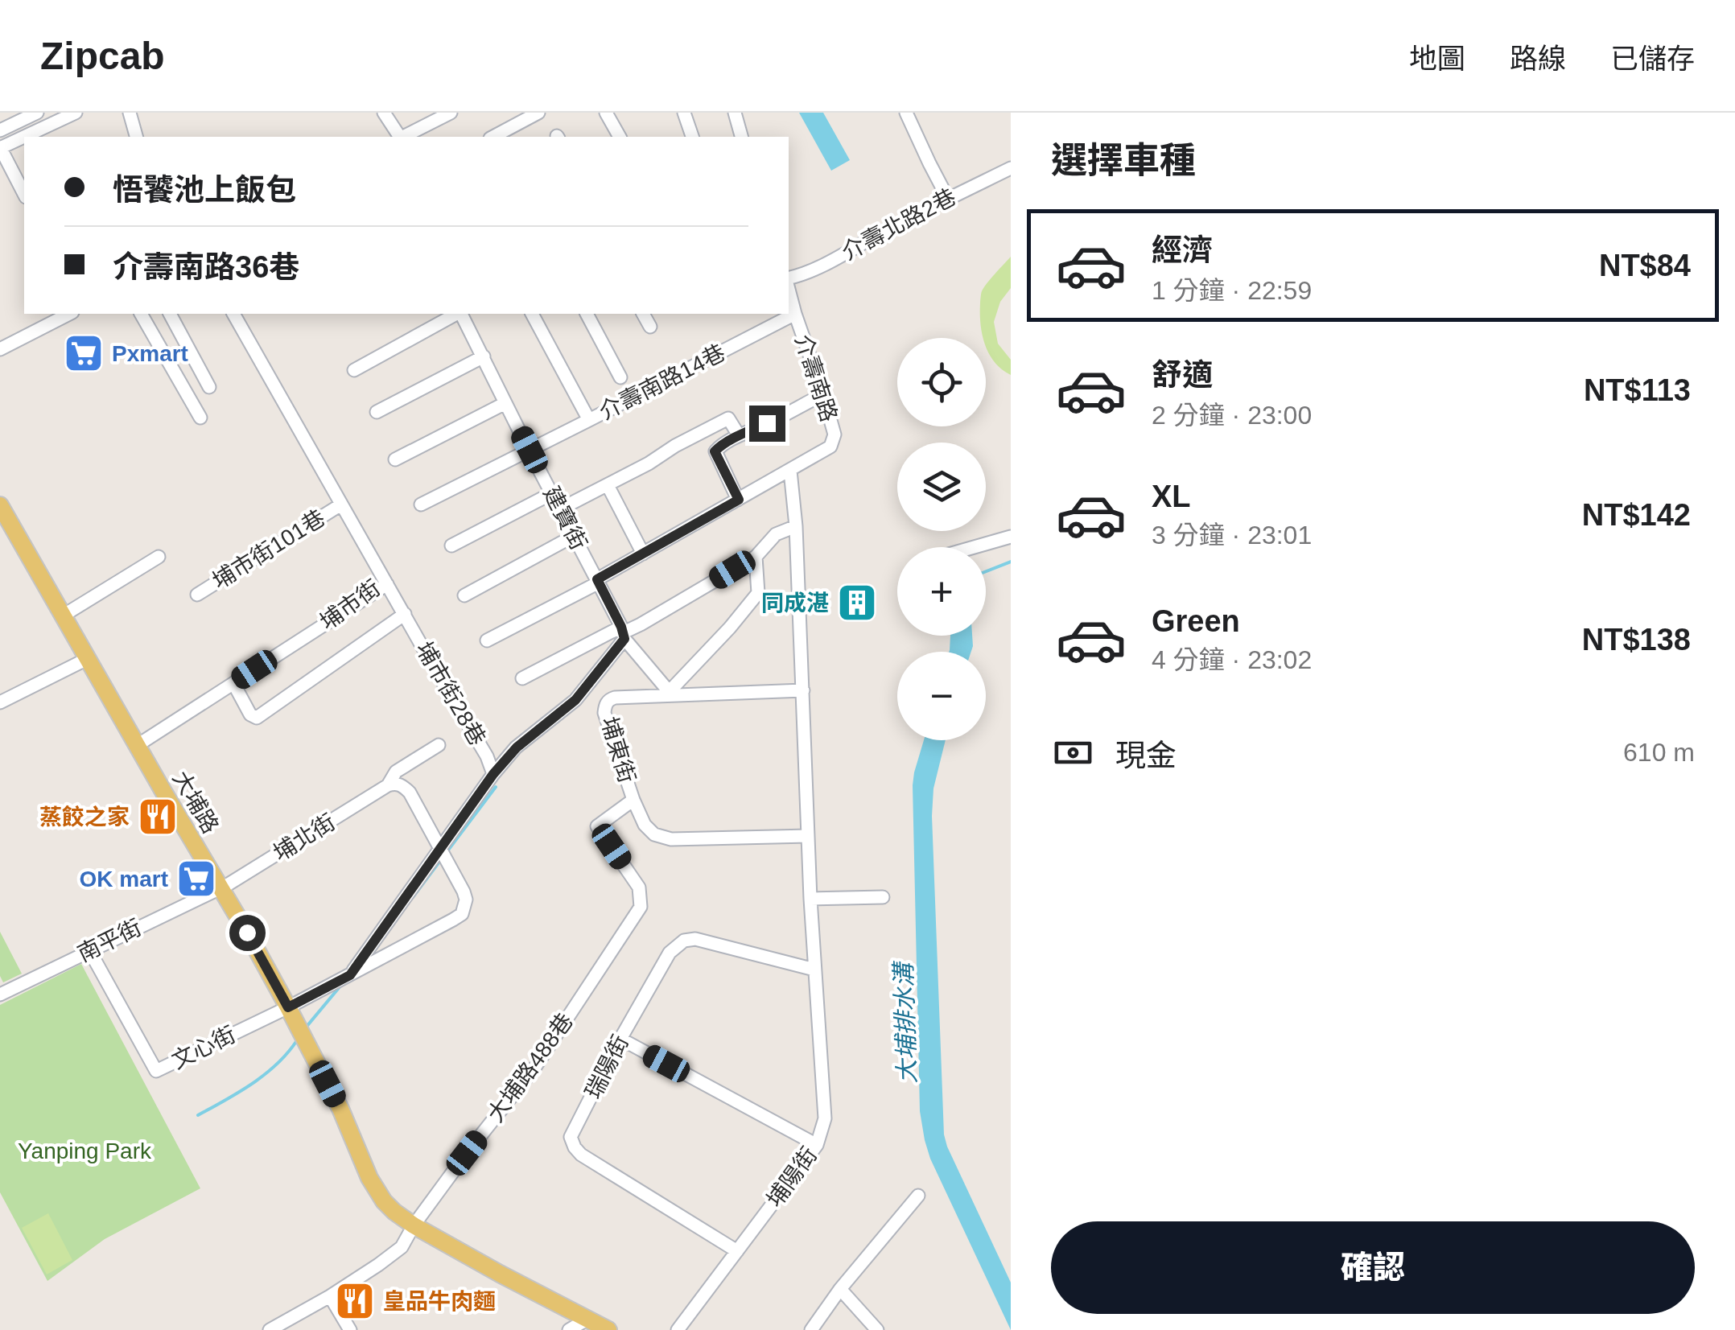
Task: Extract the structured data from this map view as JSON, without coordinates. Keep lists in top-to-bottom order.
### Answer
{
  "streets": {
    "main road": ["大埔路"],
    "street": [
      "介壽北路2巷",
      "介壽南路",
      "介壽南路14巷",
      "建寶街",
      "埔市街101巷",
      "埔市街",
      "埔市街28巷",
      "埔東街",
      "埔北街",
      "南平街",
      "文心街",
      "瑞陽街",
      "大埔路488巷",
      "埔陽街"
    ]
  },
  "crossings": [
    ["介壽南路", "介壽南路14巷"],
    ["介壽南路", "建寶街"],
    ["介壽南路", "埔陽街"],
    ["介壽南路14巷", "建寶街"],
    ["埔市街101巷", "埔市街"],
    ["埔市街", "埔市街28巷"],
    ["埔市街", "大埔路"],
    ["埔東街", "大埔路488巷"],
    ["埔東街", "埔陽街"],
    ["大埔路", "埔北街"],
    ["大埔路", "南平街"],
    ["大埔路", "文心街"],
    ["大埔路", "大埔路488巷"],
    ["埔北街", "南平街"],
    ["南平街", "文心街"],
    ["瑞陽街", "埔陽街"]
  ],
  "water": ["大埔排水溝"],
  "parks": ["Yanping Park"],
  "places": {
    "supermarket": ["Pxmart", "OK mart"],
    "building": ["同成湛"],
    "restaurant": ["蒸餃之家", "皇品牛肉麵"]
  },
  "page": {
    "header": "Zipcab",
    "nav": ["地圖", "路線", "已儲存"],
    "heading": "選擇車種",
    "banner": ["悟饕池上飯包", "介壽南路36巷"],
    "list": [
      {
        "name": "經濟",
        "note": "1 分鐘 · 22:59",
        "value": "NT$84"
      },
      {
        "name": "舒適",
        "note": "2 分鐘 · 23:00",
        "value": "NT$113"
      },
      {
        "name": "XL",
        "note": "3 分鐘 · 23:01",
        "value": "NT$142"
      },
      {
        "name": "Green",
        "note": "4 分鐘 · 23:02",
        "value": "NT$138"
      }
    ],
    "map_buttons": ["+", "−"],
    "pay": ["現金", "610 m"],
    "buttons": "確認"
  }
}
